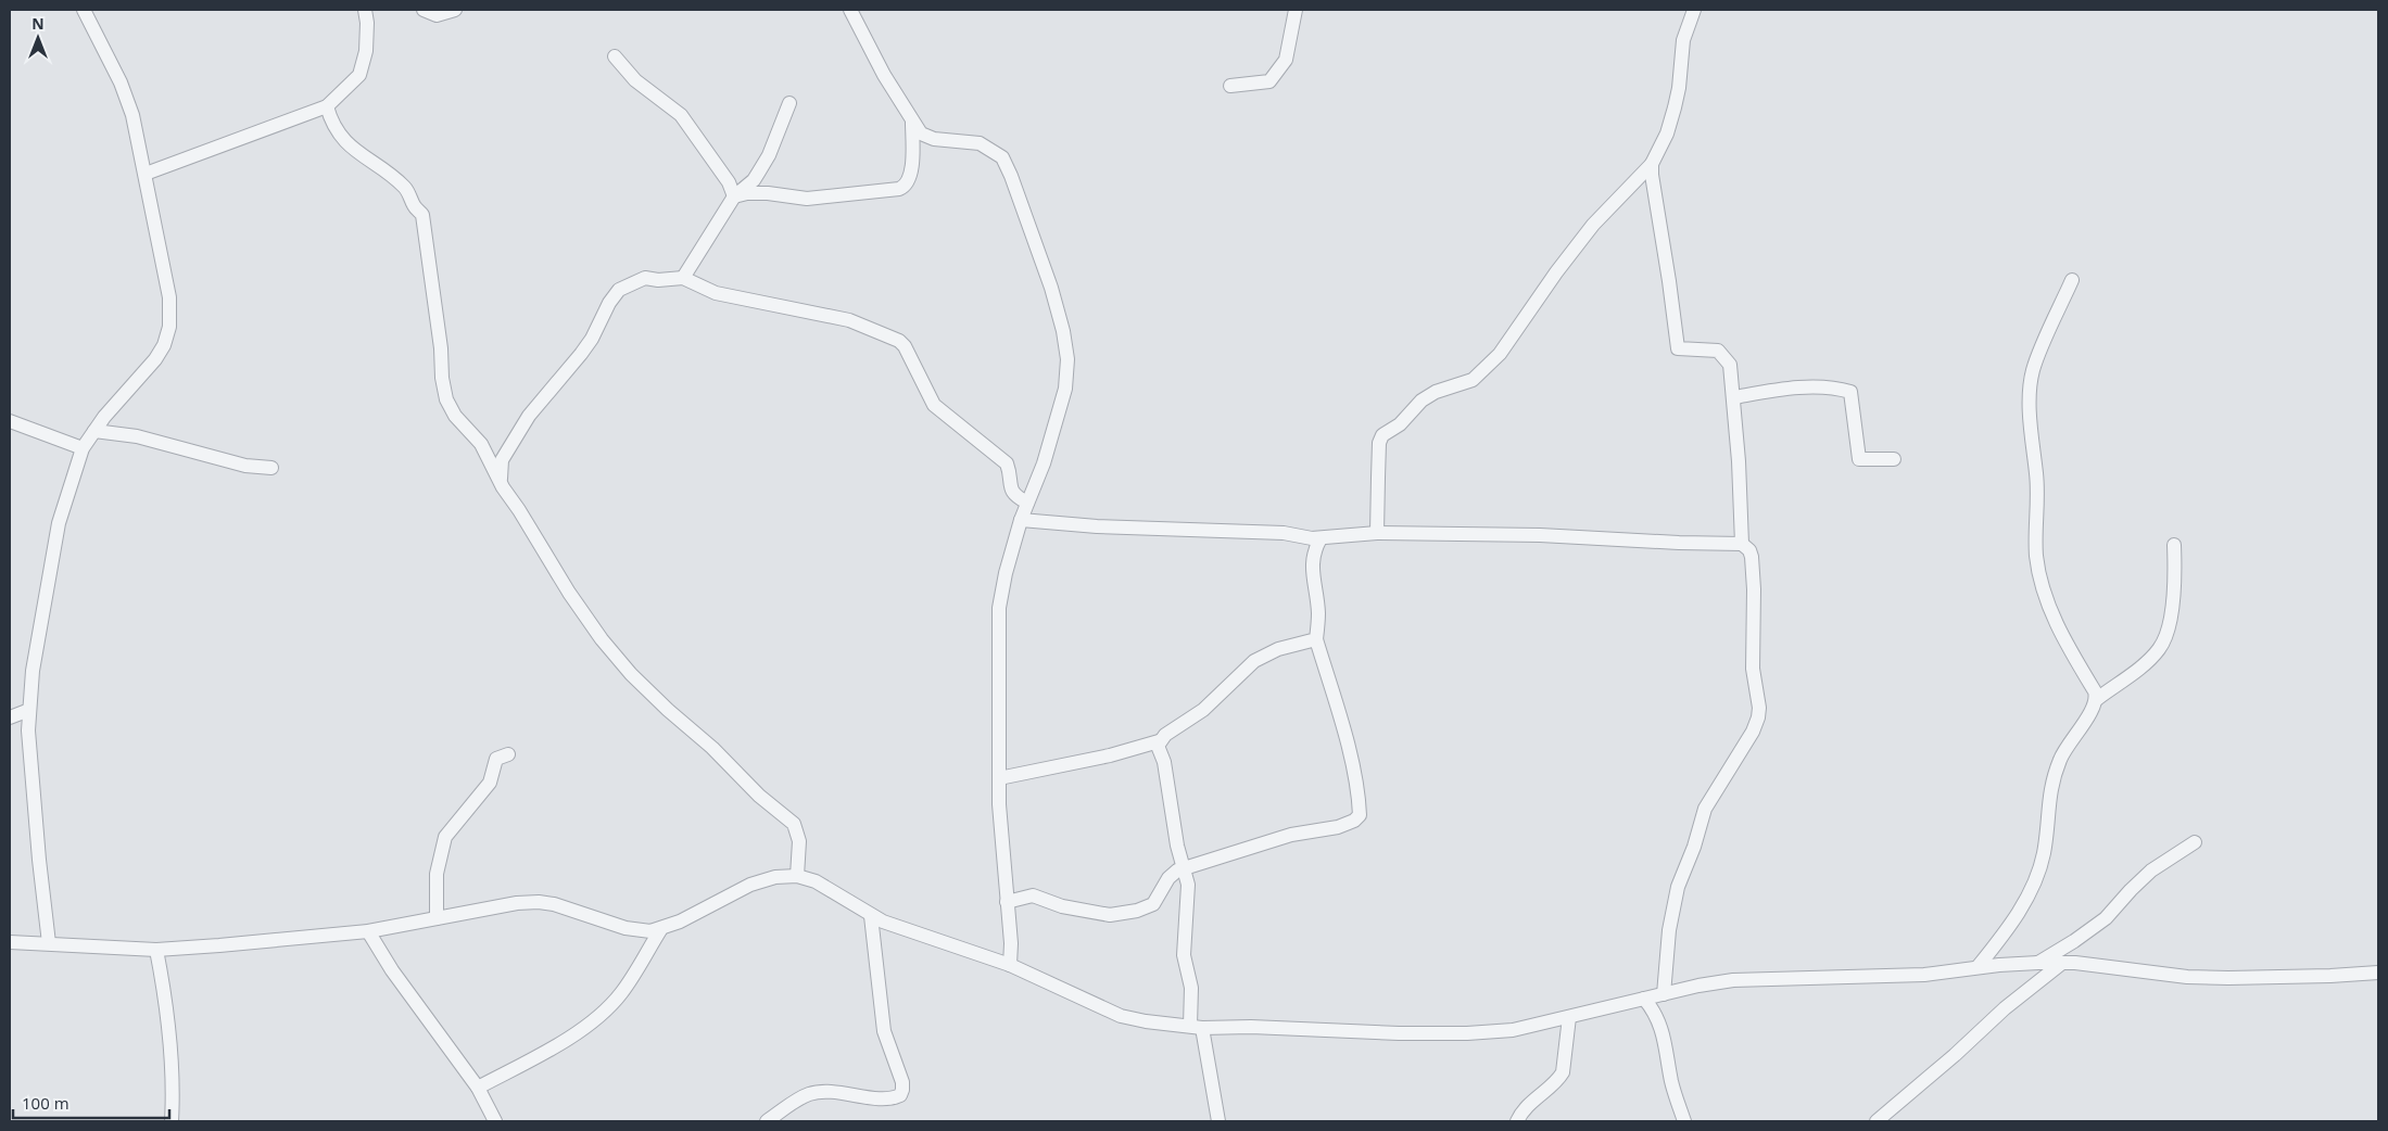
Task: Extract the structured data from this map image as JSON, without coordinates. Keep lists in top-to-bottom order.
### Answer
{
  "scale_bar": "100 m",
  "north": "top"
}
